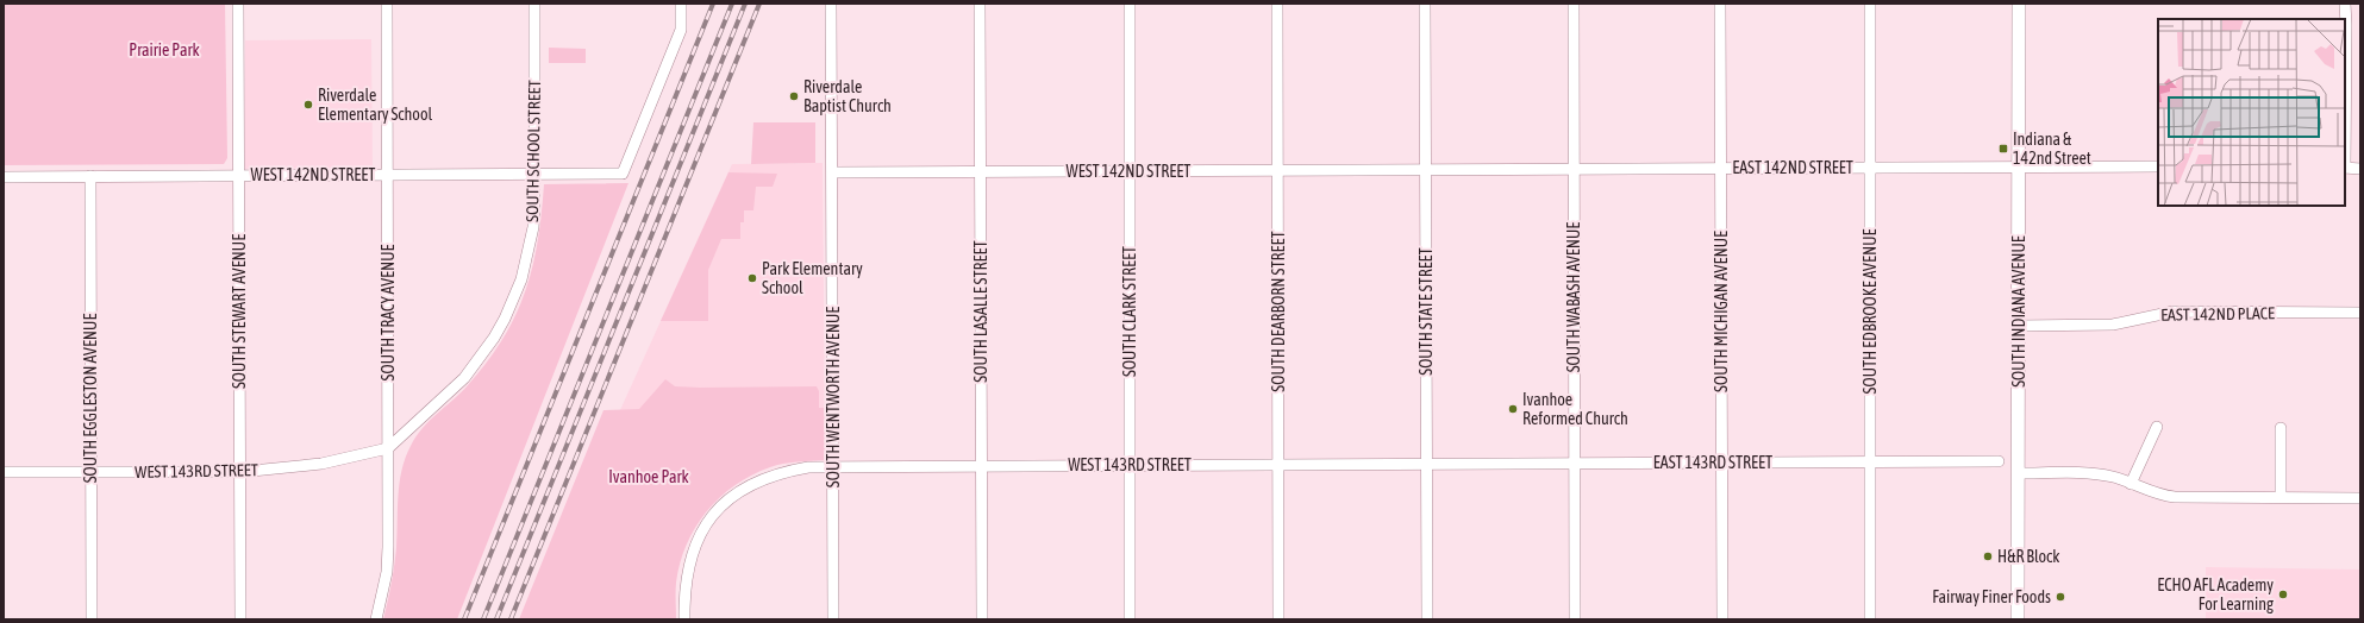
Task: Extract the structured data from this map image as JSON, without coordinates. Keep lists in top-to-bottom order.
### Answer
{
  "streets": {
    "main road": ["SOUTH INDIANA AVENUE"],
    "street": [
      "SOUTH SCHOOL STREET",
      "EAST 142ND STREET",
      "WEST 142ND STREET",
      "SOUTH WABASH AVENUE",
      "SOUTH STEWART AVENUE",
      "SOUTH LASALLE STREET",
      "SOUTH CLARK STREET",
      "SOUTH DEARBORN STREET",
      "SOUTH STATE STREET",
      "SOUTH MICHIGAN AVENUE",
      "SOUTH EDBROOKE AVENUE",
      "SOUTH TRACY AVENUE",
      "EAST 142ND PLACE",
      "SOUTH WENTWORTH AVENUE",
      "SOUTH EGGLESTON AVENUE",
      "EAST 143RD STREET",
      "WEST 143RD STREET"
    ]
  },
  "crossings": [
    ["SOUTH SCHOOL STREET", "WEST 142ND STREET"],
    ["SOUTH SCHOOL STREET", "SOUTH TRACY AVENUE"],
    ["SOUTH SCHOOL STREET", "WEST 143RD STREET"],
    ["EAST 142ND STREET", "WEST 142ND STREET"],
    ["EAST 142ND STREET", "SOUTH WABASH AVENUE"],
    ["EAST 142ND STREET", "SOUTH STATE STREET"],
    ["EAST 142ND STREET", "SOUTH MICHIGAN AVENUE"],
    ["EAST 142ND STREET", "SOUTH EDBROOKE AVENUE"],
    ["EAST 142ND STREET", "SOUTH INDIANA AVENUE"],
    ["WEST 142ND STREET", "SOUTH STEWART AVENUE"],
    ["WEST 142ND STREET", "SOUTH LASALLE STREET"],
    ["WEST 142ND STREET", "SOUTH CLARK STREET"],
    ["WEST 142ND STREET", "SOUTH DEARBORN STREET"],
    ["WEST 142ND STREET", "SOUTH STATE STREET"],
    ["WEST 142ND STREET", "SOUTH TRACY AVENUE"],
    ["WEST 142ND STREET", "SOUTH WENTWORTH AVENUE"],
    ["WEST 142ND STREET", "SOUTH EGGLESTON AVENUE"],
    ["SOUTH WABASH AVENUE", "EAST 143RD STREET"],
    ["SOUTH STEWART AVENUE", "WEST 143RD STREET"],
    ["SOUTH LASALLE STREET", "WEST 143RD STREET"],
    ["SOUTH CLARK STREET", "WEST 143RD STREET"],
    ["SOUTH DEARBORN STREET", "WEST 143RD STREET"],
    ["SOUTH STATE STREET", "EAST 143RD STREET"],
    ["SOUTH STATE STREET", "WEST 143RD STREET"],
    ["SOUTH MICHIGAN AVENUE", "EAST 143RD STREET"],
    ["SOUTH EDBROOKE AVENUE", "EAST 143RD STREET"],
    ["SOUTH INDIANA AVENUE", "EAST 142ND PLACE"],
    ["SOUTH TRACY AVENUE", "WEST 143RD STREET"],
    ["SOUTH WENTWORTH AVENUE", "WEST 143RD STREET"],
    ["SOUTH EGGLESTON AVENUE", "WEST 143RD STREET"],
    ["EAST 143RD STREET", "WEST 143RD STREET"]
  ],
  "parks": ["Prairie Park", "Ivanhoe Park"],
  "places": {
    "other": [
      "Riverdale Baptist Church",
      "Riverdale Elementary School",
      "Park Elementary School",
      "Ivanhoe Reformed Church",
      "H&R Block",
      "ECHO AFL Academy For Learning",
      "Fairway Finer Foods"
    ],
    "transit": ["Indiana & 142nd Street"]
  }
}
